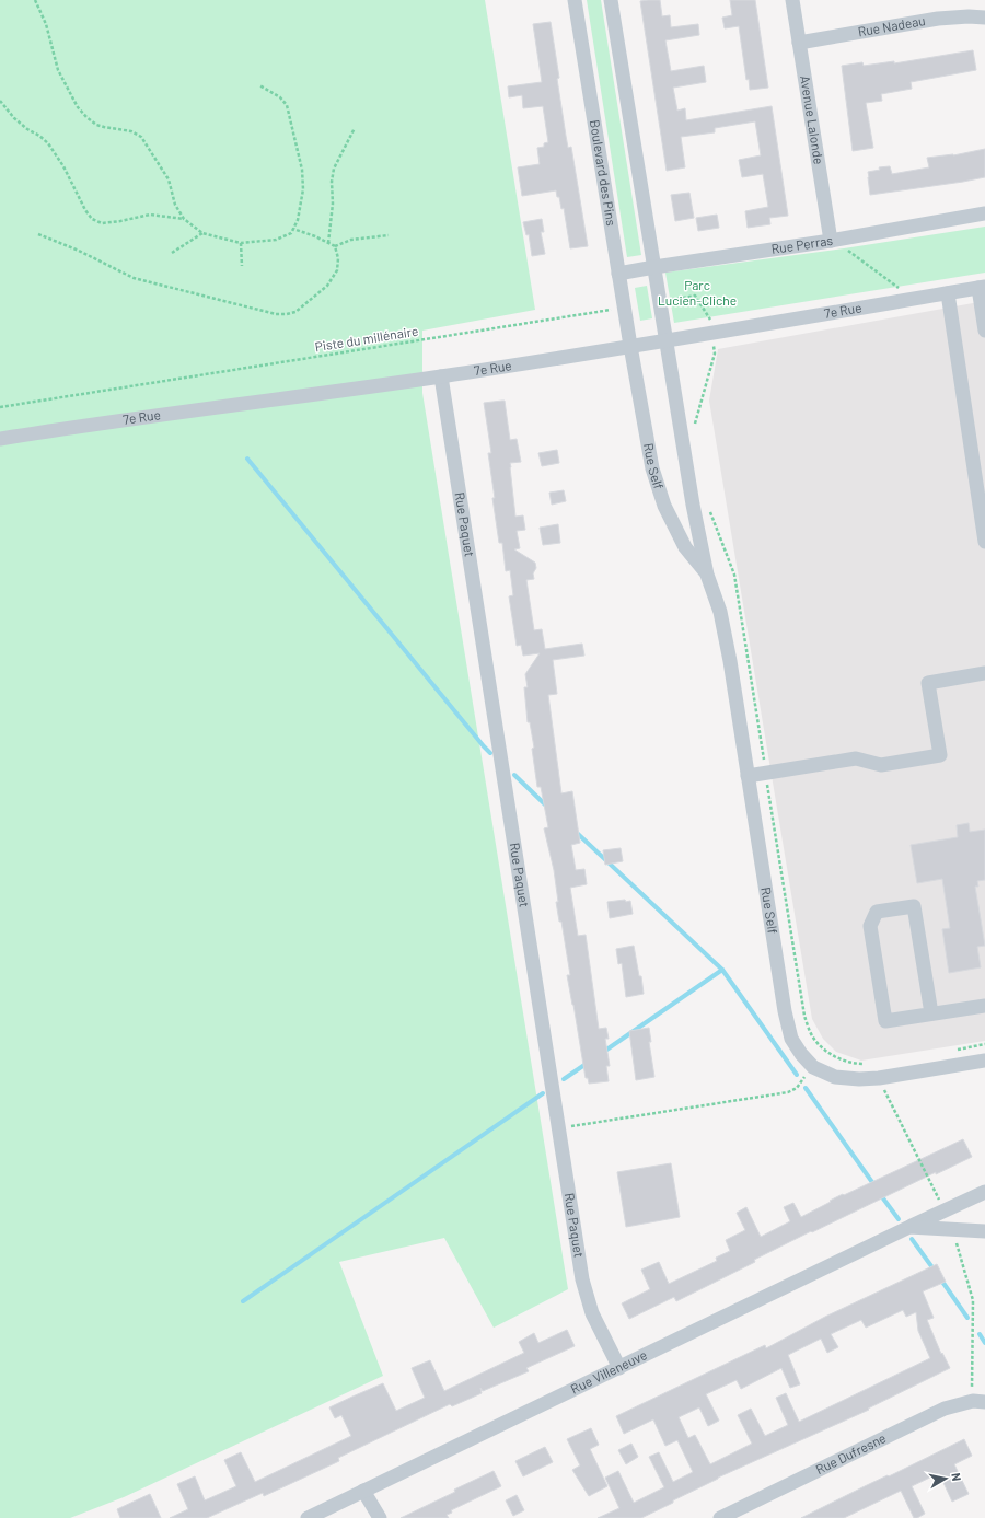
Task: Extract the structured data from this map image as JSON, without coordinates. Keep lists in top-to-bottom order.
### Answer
{
  "streets": {
    "street": [
      "Rue Nadeau",
      "Avenue Lalonde",
      "Boulevard des Pins",
      "Rue Perras",
      "7e Rue",
      "Rue Self",
      "Rue Paquet",
      "Rue Villeneuve",
      "Rue Dufresne"
    ],
    "path": ["Piste du millénaire"]
  },
  "crossings": [
    ["Rue Nadeau", "Avenue Lalonde"],
    ["Avenue Lalonde", "Rue Perras"],
    ["Boulevard des Pins", "Rue Perras"],
    ["Boulevard des Pins", "7e Rue"],
    ["Boulevard des Pins", "Piste du millénaire"],
    ["Boulevard des Pins", "Rue Self"],
    ["7e Rue", "Rue Self"],
    ["7e Rue", "Rue Paquet"],
    ["Rue Paquet", "Rue Villeneuve"]
  ],
  "parks": ["Parc Lucien-Cliche"],
  "north": "right"
}
